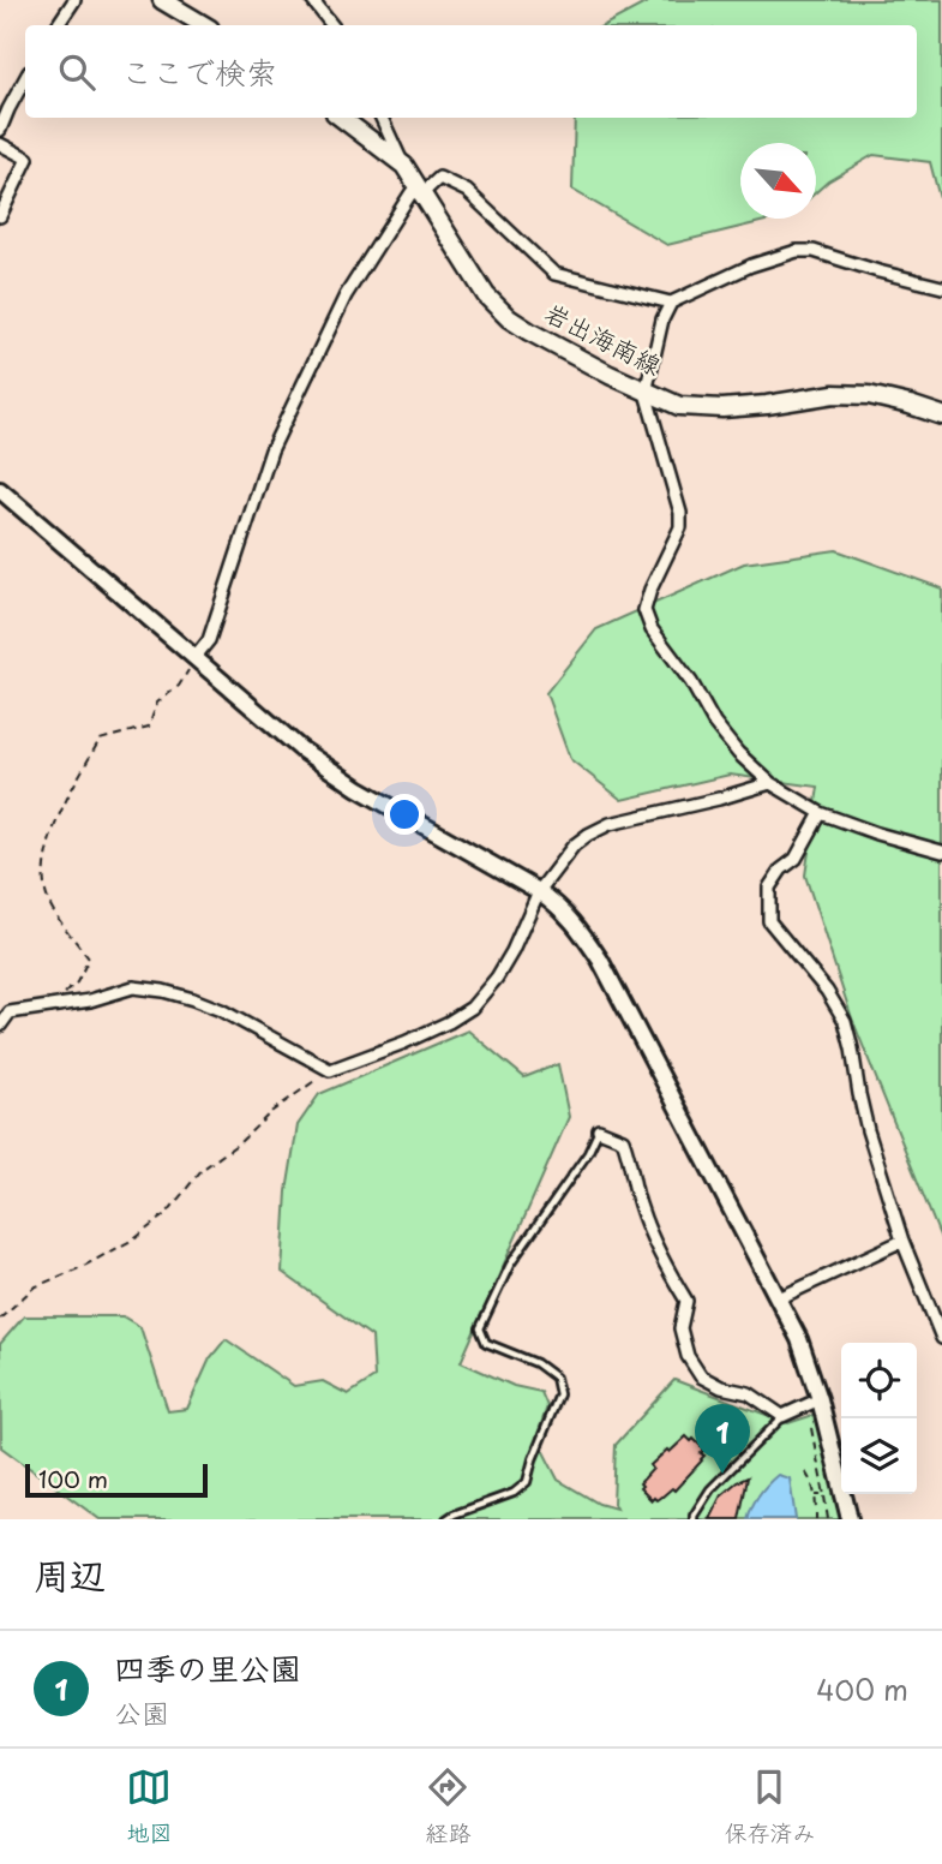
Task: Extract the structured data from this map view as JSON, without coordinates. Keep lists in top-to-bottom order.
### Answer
{
  "streets": {
    "main road": ["岩出海南線"]
  },
  "scale_bar": "100 m",
  "north": "bottom right",
  "page": {
    "search": "ここで検索",
    "pins": "1",
    "scale": "100 m",
    "heading": "周辺",
    "list": [
      {
        "mark": "1",
        "name": "四季の里公園",
        "note": "公園",
        "value": "400 m"
      }
    ],
    "nav": ["地図", "経路", "保存済み"]
  }
}
